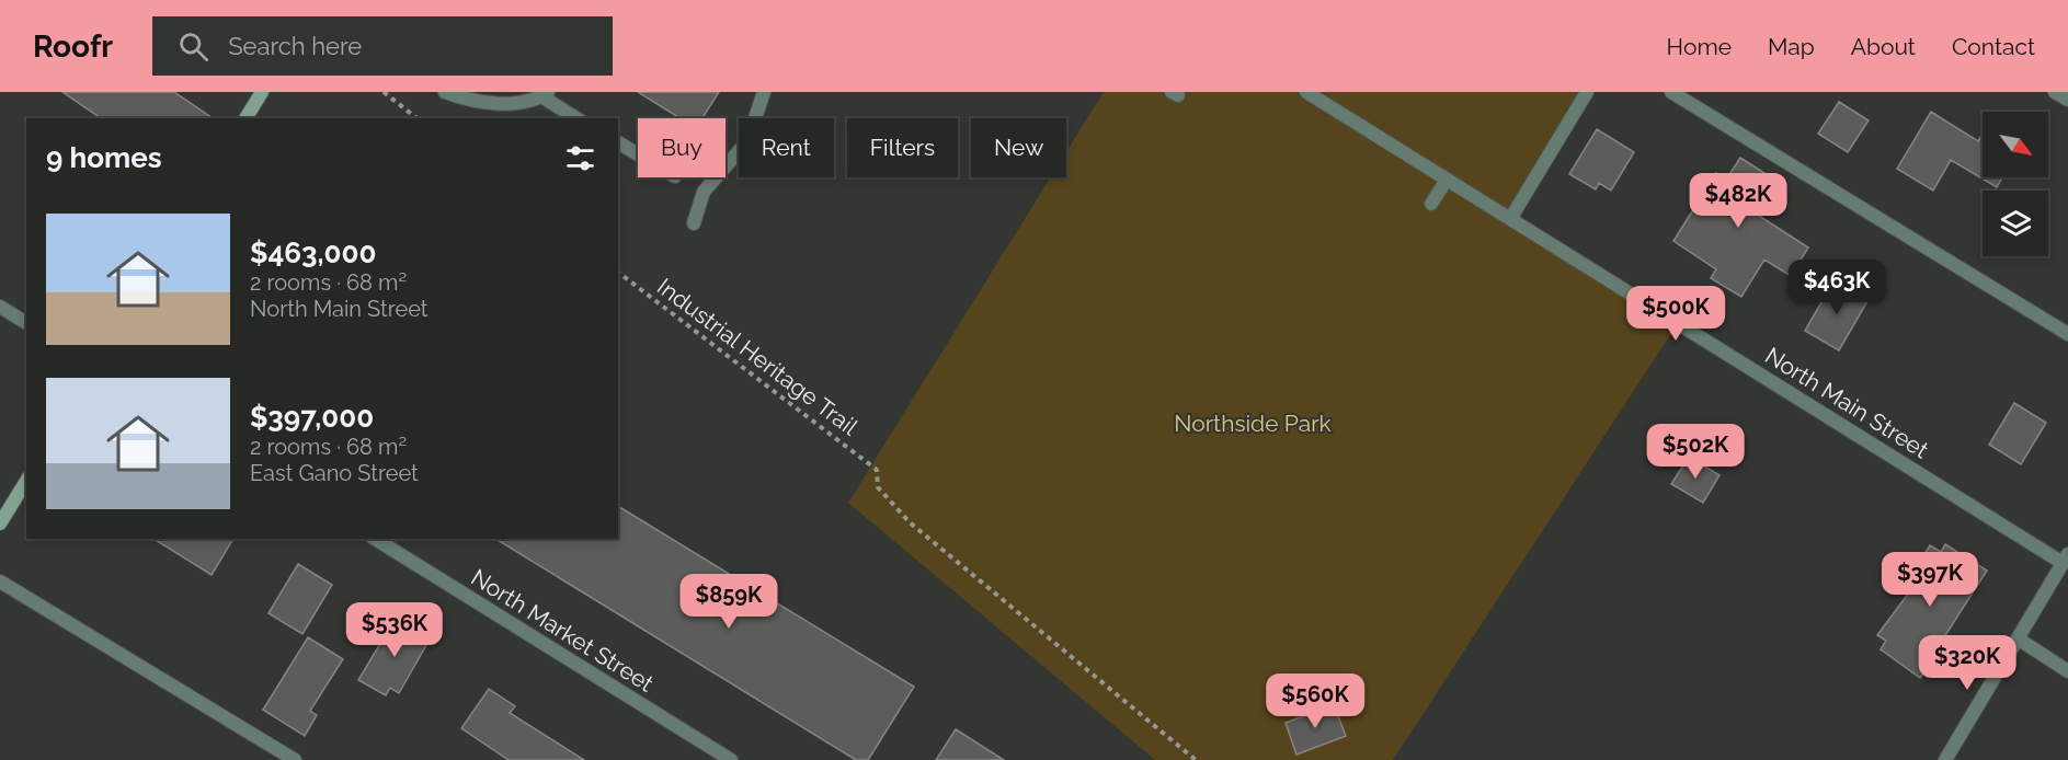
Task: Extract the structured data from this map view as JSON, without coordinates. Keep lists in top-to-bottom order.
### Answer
{
  "streets": {
    "street": ["North Main Street", "North Market Street"],
    "path": ["Industrial Heritage Trail"]
  },
  "parks": ["Northside Park"],
  "north": "bottom right",
  "page": {
    "header": "Roofr",
    "search": "Search here",
    "nav": [
      "Home",
      "Map",
      "About",
      "Contact"
    ],
    "chip": [
      "Buy",
      "Rent",
      "Filters",
      "New"
    ],
    "heading": "9 homes",
    "price": [
      "$482K",
      "$463K",
      "$500K",
      "$502K",
      "$397K",
      "$859K",
      "$536K",
      "$320K",
      "$560K"
    ],
    "list": [
      {
        "name": "$463,000",
        "note": "2 rooms · 68 m² · North Main Street"
      },
      {
        "name": "$397,000",
        "note": "2 rooms · 68 m² · East Gano Street"
      }
    ]
  }
}
